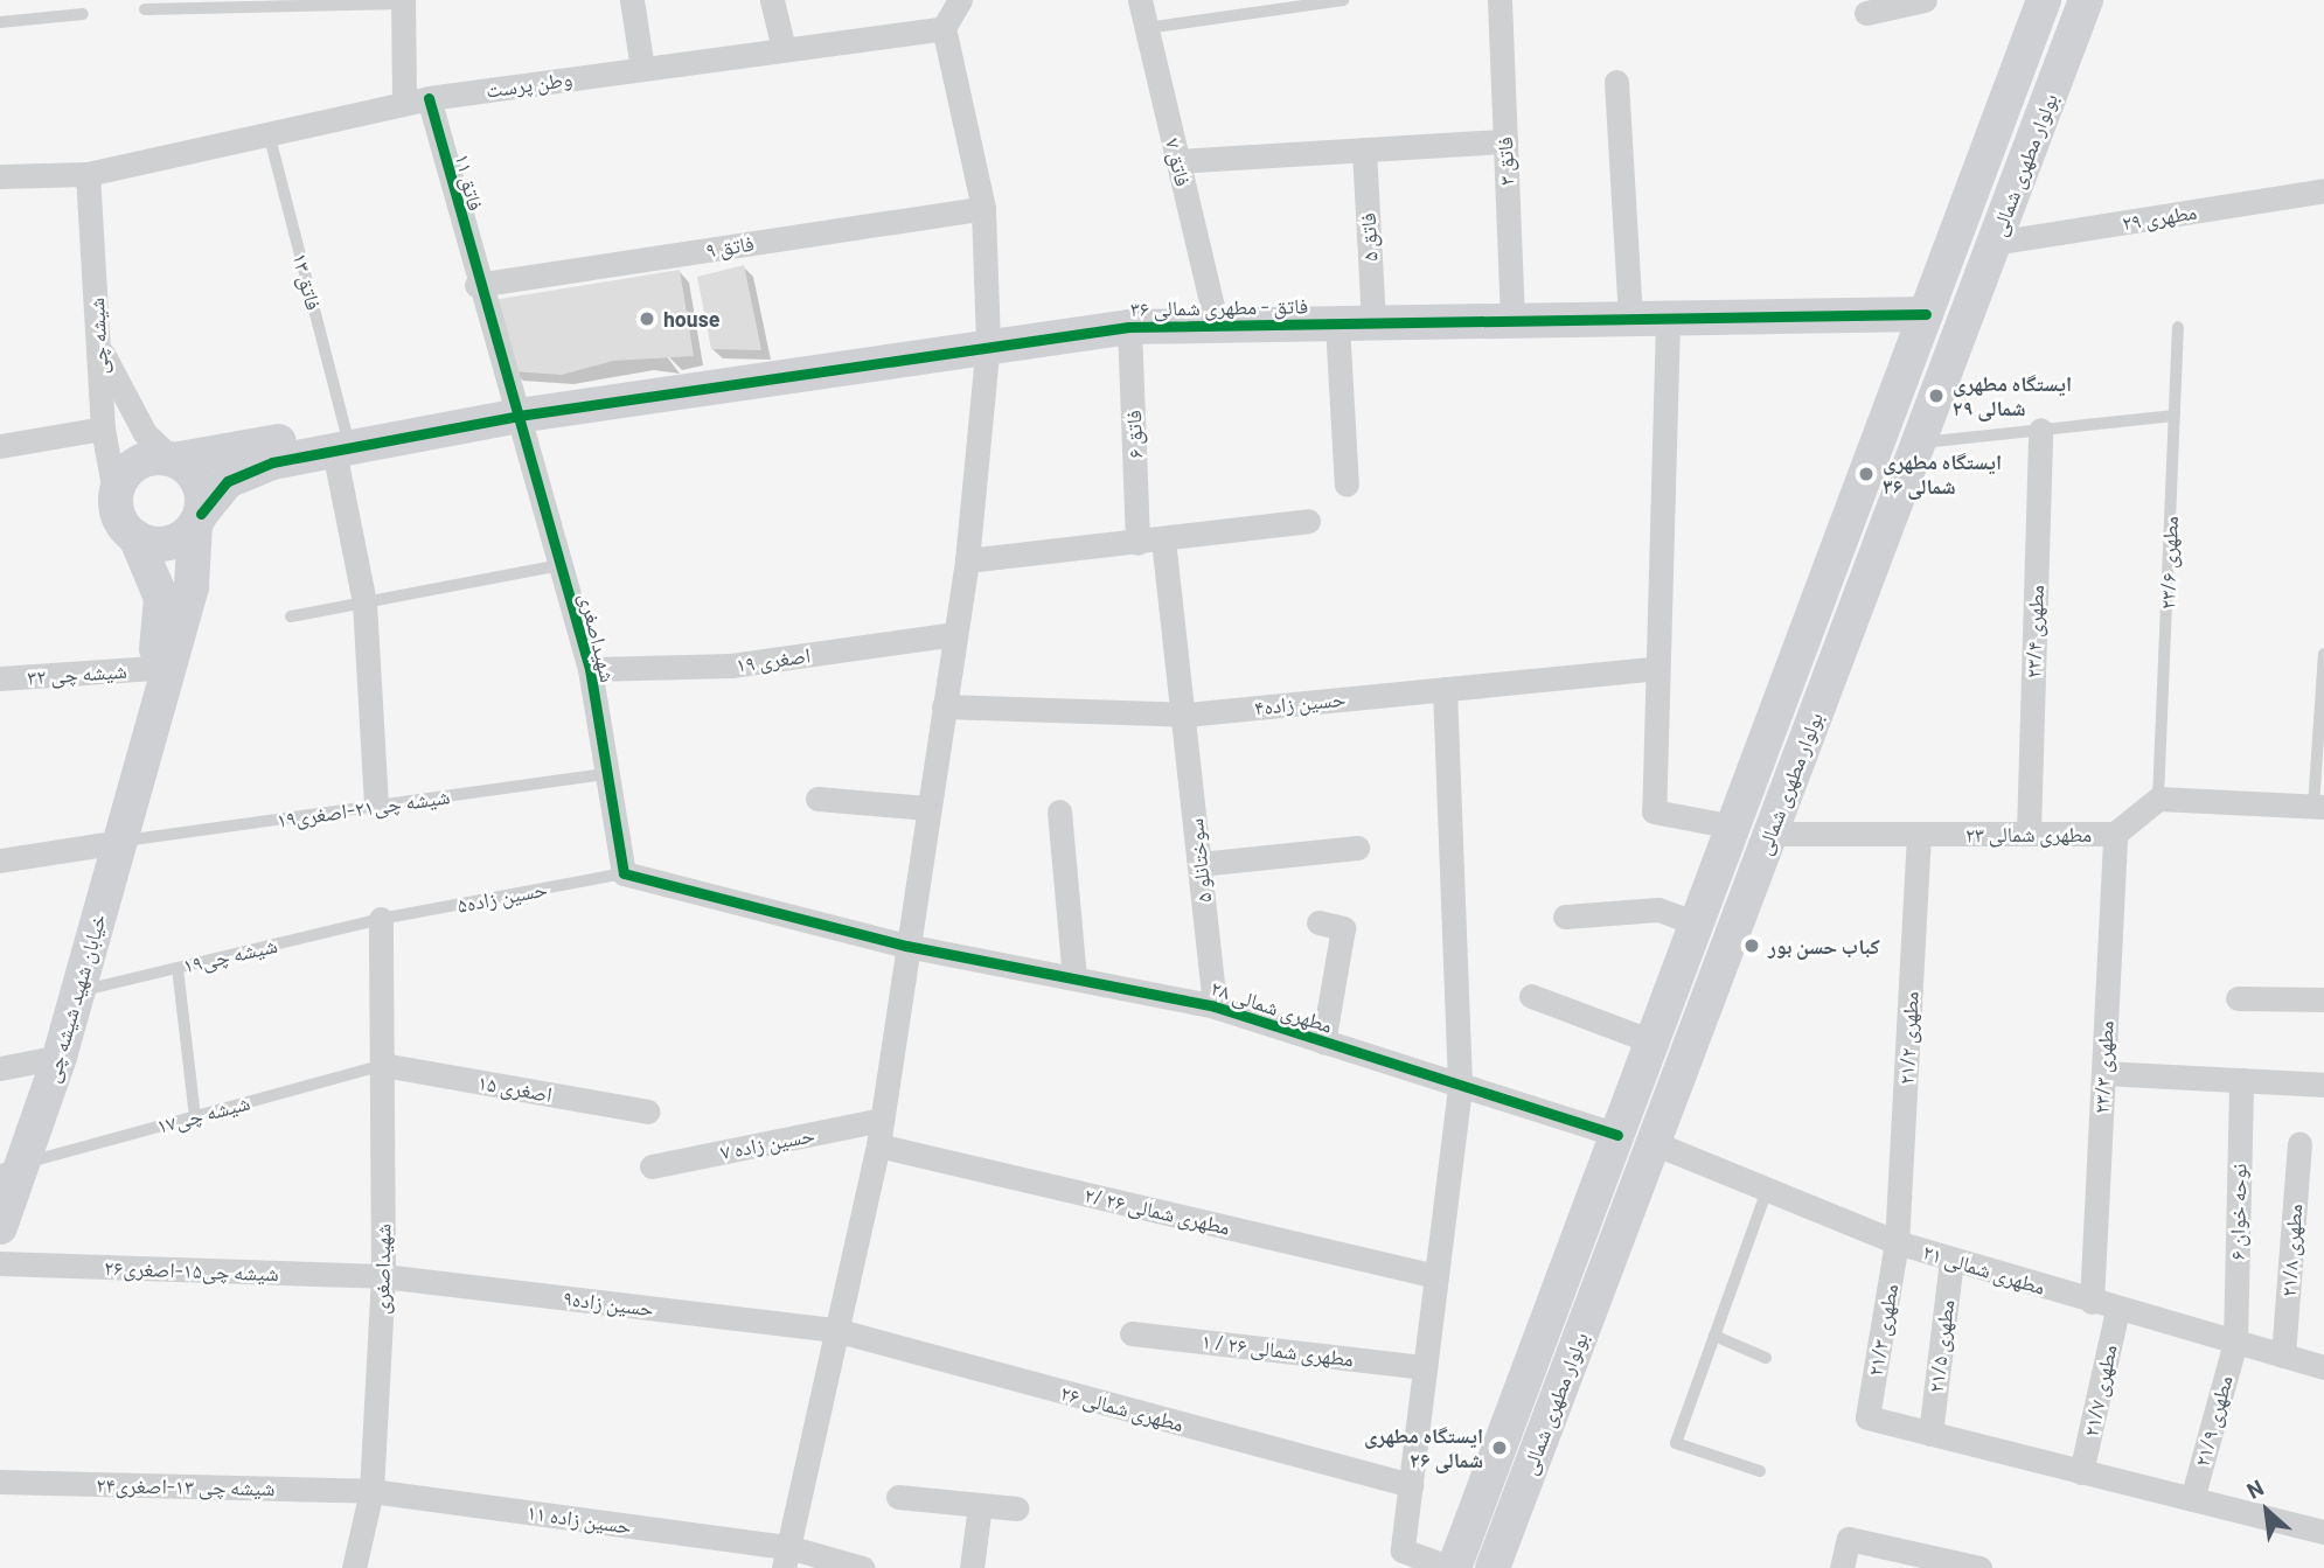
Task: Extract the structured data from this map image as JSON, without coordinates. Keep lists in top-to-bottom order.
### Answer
{
  "streets": {
    "main road": ["بولوار مطهری شمالی", "فاتق - مطهری شمالی ۳۶", "خیابان شهید شیشه چی"],
    "street": [
      "وطن پرست",
      "فاتق ۳",
      "فاتق ۷",
      "فاتق ۱۱",
      "مطهری ۲۹",
      "فاتق ۵",
      "فاتق ۹",
      "شیشه چی",
      "فاتق ۶",
      "مطهری ۲۳/۴",
      "شهیداصغری",
      "اصغری ۱۹",
      "شیشه چی ۳۲",
      "حسین زاده۴",
      "مطهری شمالی ۲۳",
      "سوختانلو ۵",
      "مطهری شمالی ۲۸",
      "مطهری ۲۱/۲",
      "مطهری ۲۳/۳",
      "اصغری ۱۵",
      "حسین زاده ۷",
      "مطهری شمالی ۲۶ /۲",
      "نوحه خوان ۶",
      "مطهری ۲۱/۸",
      "مطهری شمالی ۲۱",
      "شیشه چی۱۵-اصغری۲۶",
      "حسین زاده۹",
      "مطهری ۲۱/۳",
      "مطهری ۲۱/۵",
      "مطهری شمالی ۲۶ / ۱",
      "مطهری ۲۱/۷",
      "مطهری شمالی ۲۶",
      "مطهری ۲۱/۹",
      "شیشه چی ۱۳-اصغری۲۴",
      "حسین زاده ۱۱"
    ],
    "lane": [
      "فاتق ۱۳",
      "مطهری ۲۳/۶",
      "شیشه چی۲۱-اصغری۱۹",
      "حسین زاده۵",
      "شیشه چی۱۹",
      "شیشه چی۱۷"
    ]
  },
  "crossings": [
    ["وطن پرست", "فاتق ۱۱"],
    ["وطن پرست", "فاتق ۱۳"],
    ["وطن پرست", "شیشه چی"],
    ["فاتق ۳", "فاتق - مطهری شمالی ۳۶"],
    ["فاتق ۷", "فاتق - مطهری شمالی ۳۶"],
    ["بولوار مطهری شمالی", "مطهری ۲۹"],
    ["بولوار مطهری شمالی", "فاتق - مطهری شمالی ۳۶"],
    ["بولوار مطهری شمالی", "مطهری شمالی ۲۳"],
    ["بولوار مطهری شمالی", "مطهری شمالی ۲۸"],
    ["بولوار مطهری شمالی", "مطهری شمالی ۲۱"],
    ["فاتق ۱۱", "فاتق ۹"],
    ["فاتق ۱۱", "فاتق - مطهری شمالی ۳۶"],
    ["فاتق ۱۱", "شهیداصغری"],
    ["فاتق ۵", "فاتق - مطهری شمالی ۳۶"],
    ["فاتق ۱۳", "فاتق - مطهری شمالی ۳۶"],
    ["فاتق - مطهری شمالی ۳۶", "فاتق ۶"],
    ["فاتق - مطهری شمالی ۳۶", "شهیداصغری"],
    ["شیشه چی", "خیابان شهید شیشه چی"],
    ["مطهری ۲۳/۶", "مطهری شمالی ۲۳"],
    ["مطهری ۲۳/۴", "مطهری شمالی ۲۳"],
    ["شهیداصغری", "اصغری ۱۹"],
    ["شهیداصغری", "شیشه چی۲۱-اصغری۱۹"],
    ["شهیداصغری", "حسین زاده۵"],
    ["شهیداصغری", "شیشه چی۱۹"],
    ["شهیداصغری", "مطهری شمالی ۲۸"],
    ["شهیداصغری", "اصغری ۱۵"],
    ["شهیداصغری", "شیشه چی۱۷"],
    ["شهیداصغری", "شیشه چی۱۵-اصغری۲۶"],
    ["شهیداصغری", "حسین زاده۹"],
    ["شهیداصغری", "شیشه چی ۱۳-اصغری۲۴"],
    ["شهیداصغری", "حسین زاده ۱۱"],
    ["شیشه چی ۳۲", "خیابان شهید شیشه چی"],
    ["حسین زاده۴", "سوختانلو ۵"],
    ["شیشه چی۲۱-اصغری۱۹", "خیابان شهید شیشه چی"],
    ["مطهری شمالی ۲۳", "مطهری ۲۱/۲"],
    ["مطهری شمالی ۲۳", "مطهری ۲۳/۳"],
    ["سوختانلو ۵", "مطهری شمالی ۲۸"],
    ["حسین زاده۵", "شیشه چی۱۹"],
    ["حسین زاده۵", "مطهری شمالی ۲۸"],
    ["شیشه چی۱۹", "خیابان شهید شیشه چی"],
    ["خیابان شهید شیشه چی", "شیشه چی۱۷"],
    ["مطهری ۲۱/۲", "مطهری شمالی ۲۱"],
    ["مطهری ۲۱/۲", "مطهری ۲۱/۳"],
    ["مطهری ۲۳/۳", "مطهری شمالی ۲۱"],
    ["اصغری ۱۵", "شیشه چی۱۷"],
    ["نوحه خوان ۶", "مطهری شمالی ۲۱"],
    ["نوحه خوان ۶", "مطهری ۲۱/۹"],
    ["مطهری ۲۱/۸", "مطهری شمالی ۲۱"],
    ["مطهری شمالی ۲۱", "مطهری ۲۱/۳"],
    ["مطهری شمالی ۲۱", "مطهری ۲۱/۵"],
    ["مطهری شمالی ۲۱", "مطهری ۲۱/۷"],
    ["مطهری شمالی ۲۱", "مطهری ۲۱/۹"],
    ["شیشه چی۱۵-اصغری۲۶", "حسین زاده۹"],
    ["حسین زاده۹", "مطهری شمالی ۲۶"],
    ["مطهری ۲۱/۳", "مطهری ۲۱/۵"],
    ["شیشه چی ۱۳-اصغری۲۴", "حسین زاده ۱۱"]
  ],
  "places": [
    "house",
    "ایستگاه مطهری شمالی ۲۹",
    "ایستگاه مطهری شمالی ۳۶",
    "كباب حسن بور",
    "ایستگاه مطهری شمالی ۲۶"
  ],
  "north": "top left"
}
